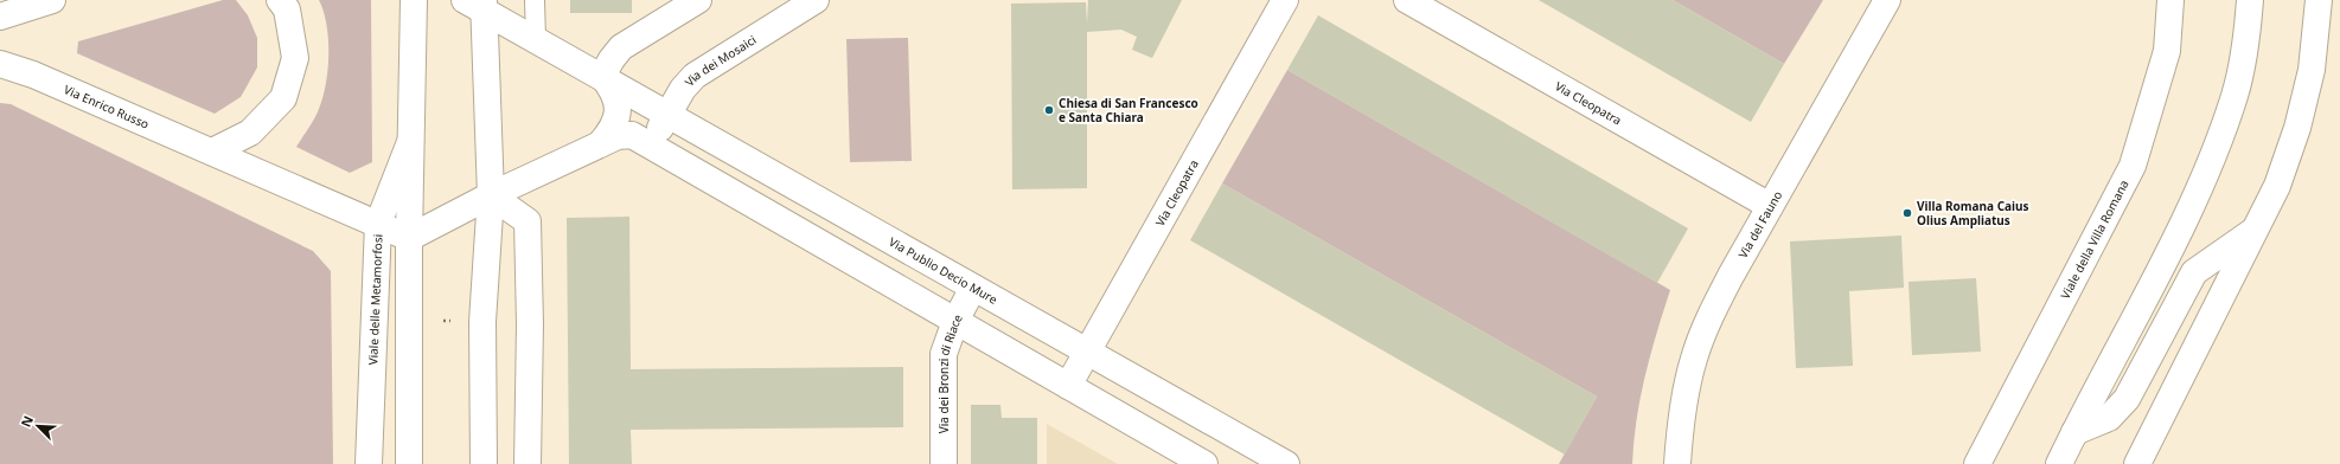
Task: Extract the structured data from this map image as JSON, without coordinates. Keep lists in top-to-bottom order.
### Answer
{
  "streets": {
    "street": [
      "Via dei Mosaici",
      "Via Cleopatra",
      "Via Enrico Russo",
      "Via del Fauno",
      "Viale della Villa Romana",
      "Via Publio Decio Mure",
      "Viale delle Metamorfosi",
      "Via dei Bronzi di Riace"
    ]
  },
  "crossings": [
    ["Via dei Mosaici", "Via Publio Decio Mure"],
    ["Via Cleopatra", "Via del Fauno"],
    ["Via Cleopatra", "Via Publio Decio Mure"],
    ["Via Enrico Russo", "Via Publio Decio Mure"],
    ["Via Enrico Russo", "Viale delle Metamorfosi"],
    ["Via Publio Decio Mure", "Viale delle Metamorfosi"],
    ["Via Publio Decio Mure", "Via dei Bronzi di Riace"]
  ],
  "places": ["Chiesa di San Francesco e Santa Chiara", "Villa Romana Caius Olius Ampliatus"],
  "north": "top left"
}
